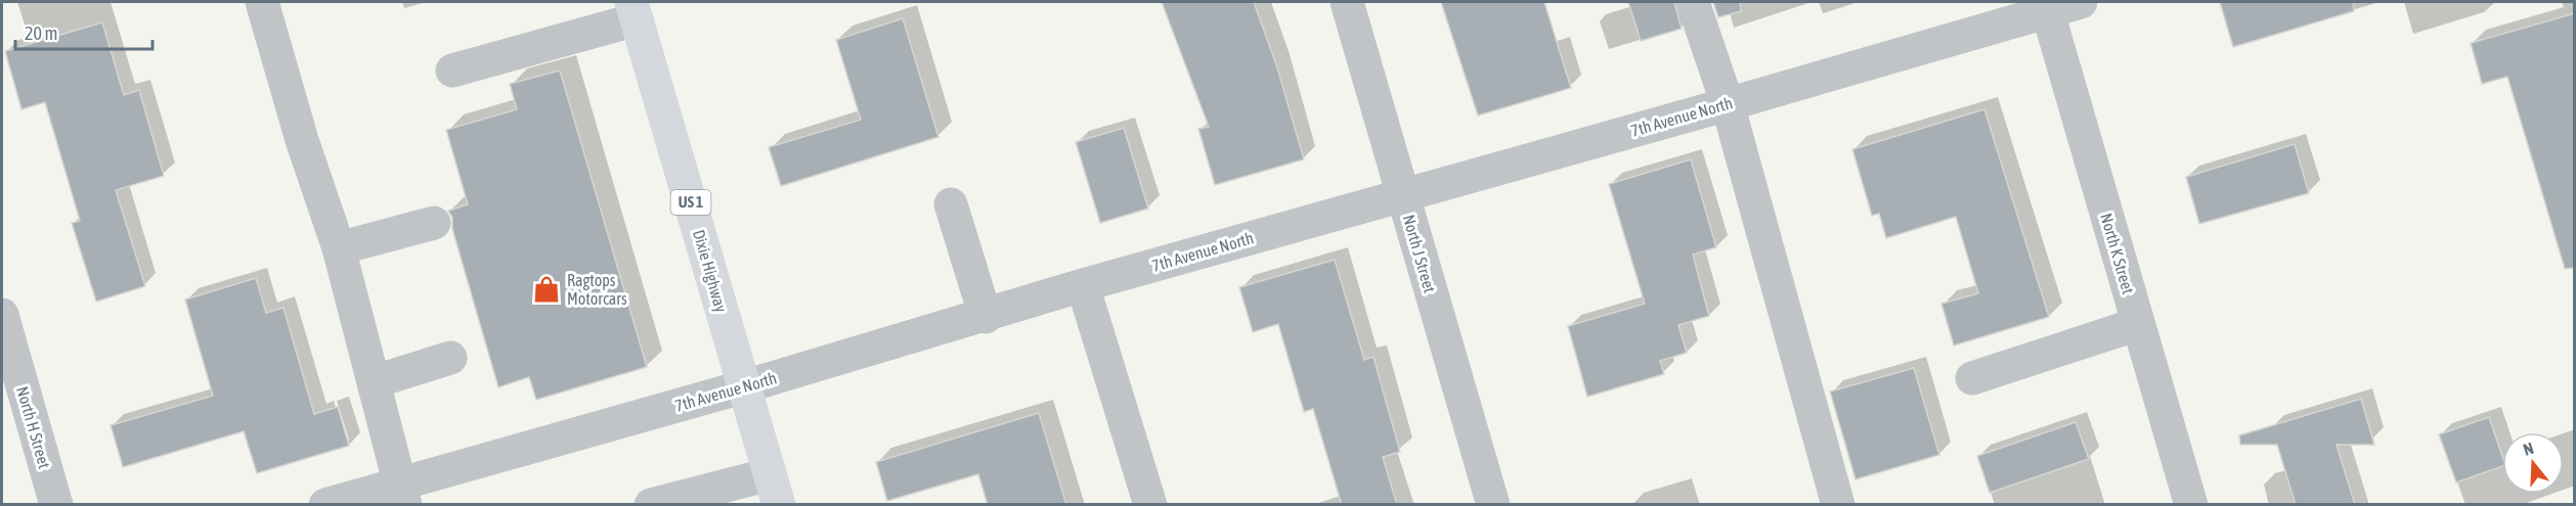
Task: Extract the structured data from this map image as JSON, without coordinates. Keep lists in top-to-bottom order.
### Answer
{
  "streets": {
    "main road": ["US 1", "Dixie Highway"],
    "street": [
      "7th Avenue North",
      "North J Street",
      "North K Street",
      "North H Street"
    ]
  },
  "crossings": [
    ["7th Avenue North", "North J Street"],
    ["7th Avenue North", "North K Street"],
    ["7th Avenue North", "Dixie Highway"]
  ],
  "places": {
    "shop": ["Ragtops Motorcars"]
  },
  "scale_bar": "20 m",
  "north": "top"
}
